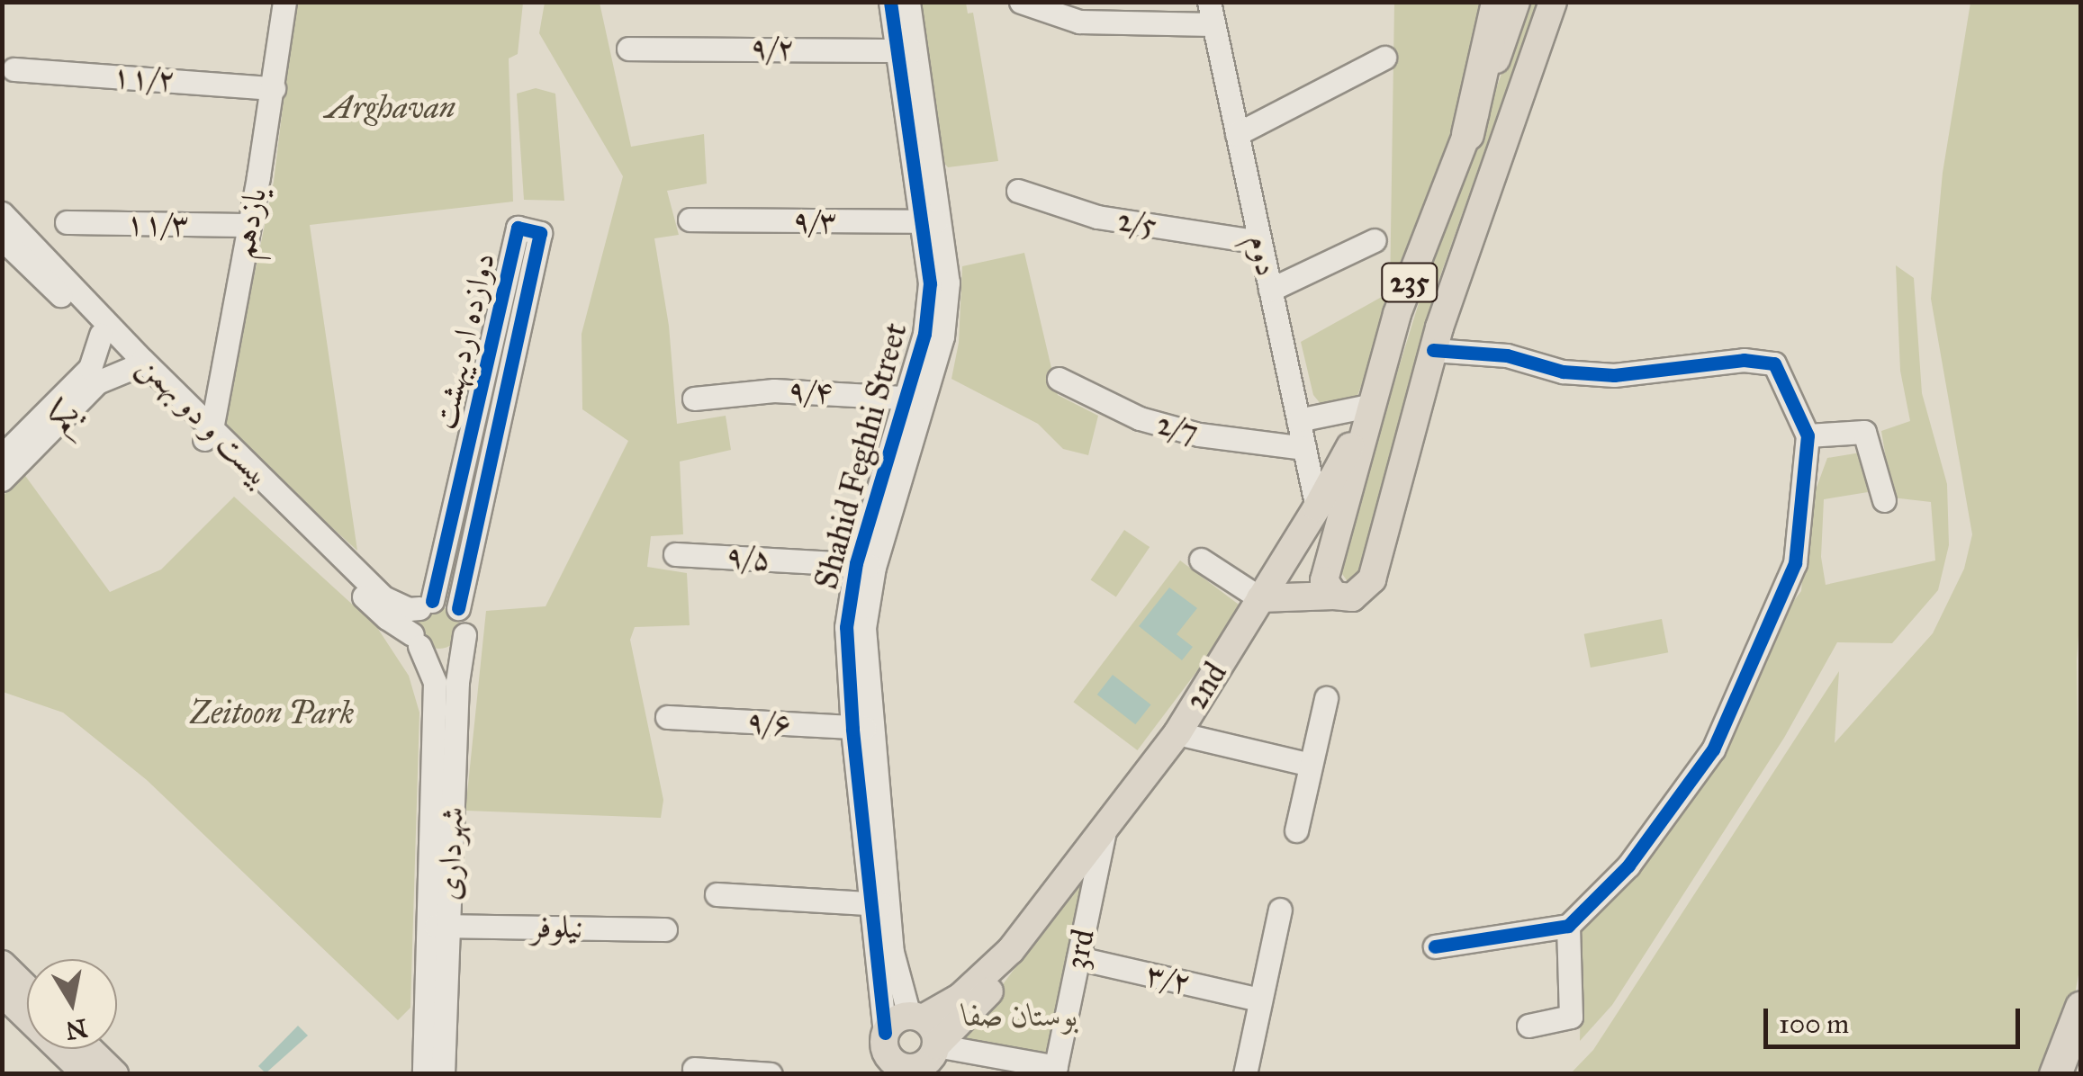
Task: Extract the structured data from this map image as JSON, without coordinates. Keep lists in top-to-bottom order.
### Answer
{
  "streets": {
    "main road": ["235", "2nd"],
    "street": [
      "۹/۲",
      "۱۱/۲",
      "۹/۳",
      "یازدهم",
      "2/5",
      "۱۱/۳",
      "دوم",
      "دوازده اردیبهشت",
      "۹/۴",
      "یکم",
      "بیست و دو بهمن",
      "2/7",
      "Shahid Feghhi Street",
      "۹/۵",
      "۹/۶",
      "شهرداری",
      "نیلوفر",
      "3rd",
      "۳/۲"
    ]
  },
  "crossings": [
    ["۹/۲", "Shahid Feghhi Street"],
    ["۱۱/۲", "یازدهم"],
    ["۹/۳", "Shahid Feghhi Street"],
    ["یازدهم", "۱۱/۳"],
    ["یازدهم", "بیست و دو بهمن"],
    ["2/5", "دوم"],
    ["دوم", "2/7"],
    ["دوم", "2nd"],
    ["235", "2nd"],
    ["دوازده اردیبهشت", "بیست و دو بهمن"],
    ["دوازده اردیبهشت", "شهرداری"],
    ["۹/۴", "Shahid Feghhi Street"],
    ["یکم", "بیست و دو بهمن"],
    ["بیست و دو بهمن", "شهرداری"],
    ["Shahid Feghhi Street", "۹/۵"],
    ["Shahid Feghhi Street", "2nd"],
    ["Shahid Feghhi Street", "۹/۶"],
    ["2nd", "3rd"],
    ["شهرداری", "نیلوفر"],
    ["3rd", "۳/۲"]
  ],
  "parks": ["Arghavan", "Zeitoon Park", "بوستان صفا"],
  "scale_bar": "100 m",
  "north": "bottom"
}
